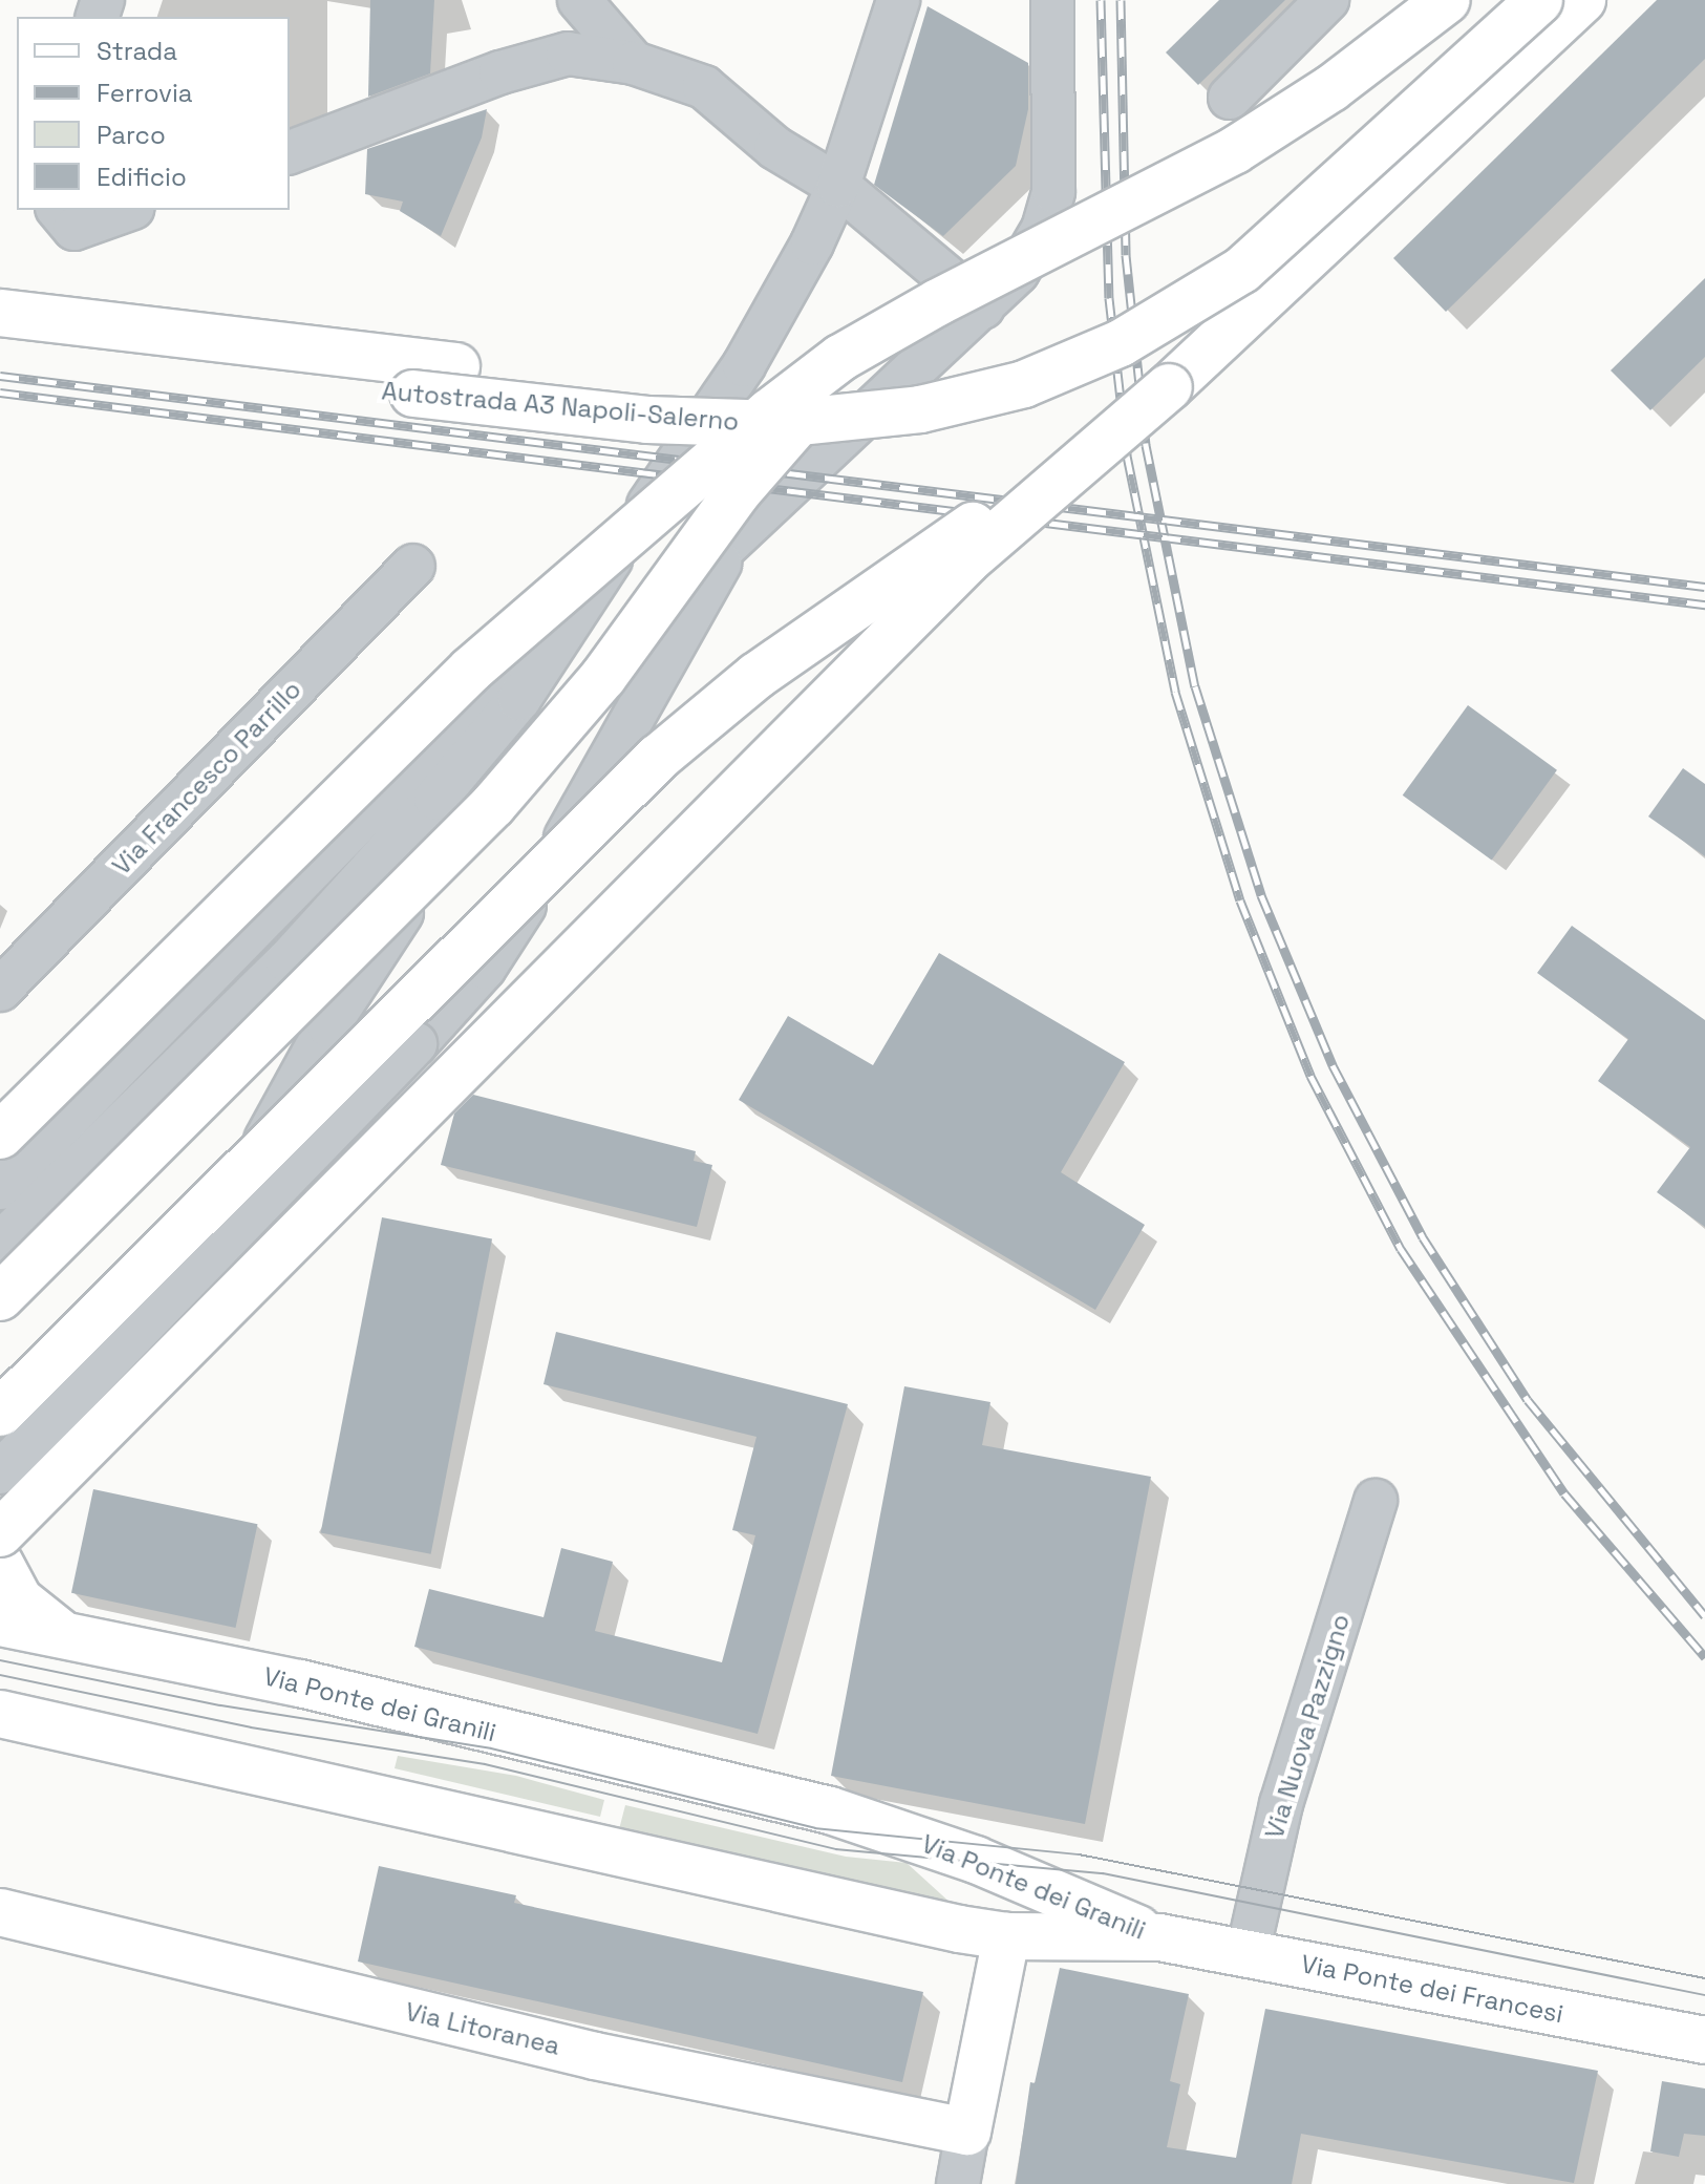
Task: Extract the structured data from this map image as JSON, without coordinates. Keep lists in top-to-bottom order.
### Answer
{
  "streets": {
    "main road": [
      "Autostrada A3 Napoli-Salerno",
      "Via Ponte dei Granili",
      "Via Ponte dei Francesi",
      "Via Litoranea"
    ],
    "street": ["Via Francesco Parrillo", "Via Nuova Pazzigno"]
  },
  "crossings": [
    ["Via Ponte dei Granili", "Via Ponte dei Francesi"],
    ["Via Nuova Pazzigno", "Via Ponte dei Francesi"]
  ],
  "legend": [
    "Strada",
    "Ferrovia",
    "Parco",
    "Edificio"
  ]
}
